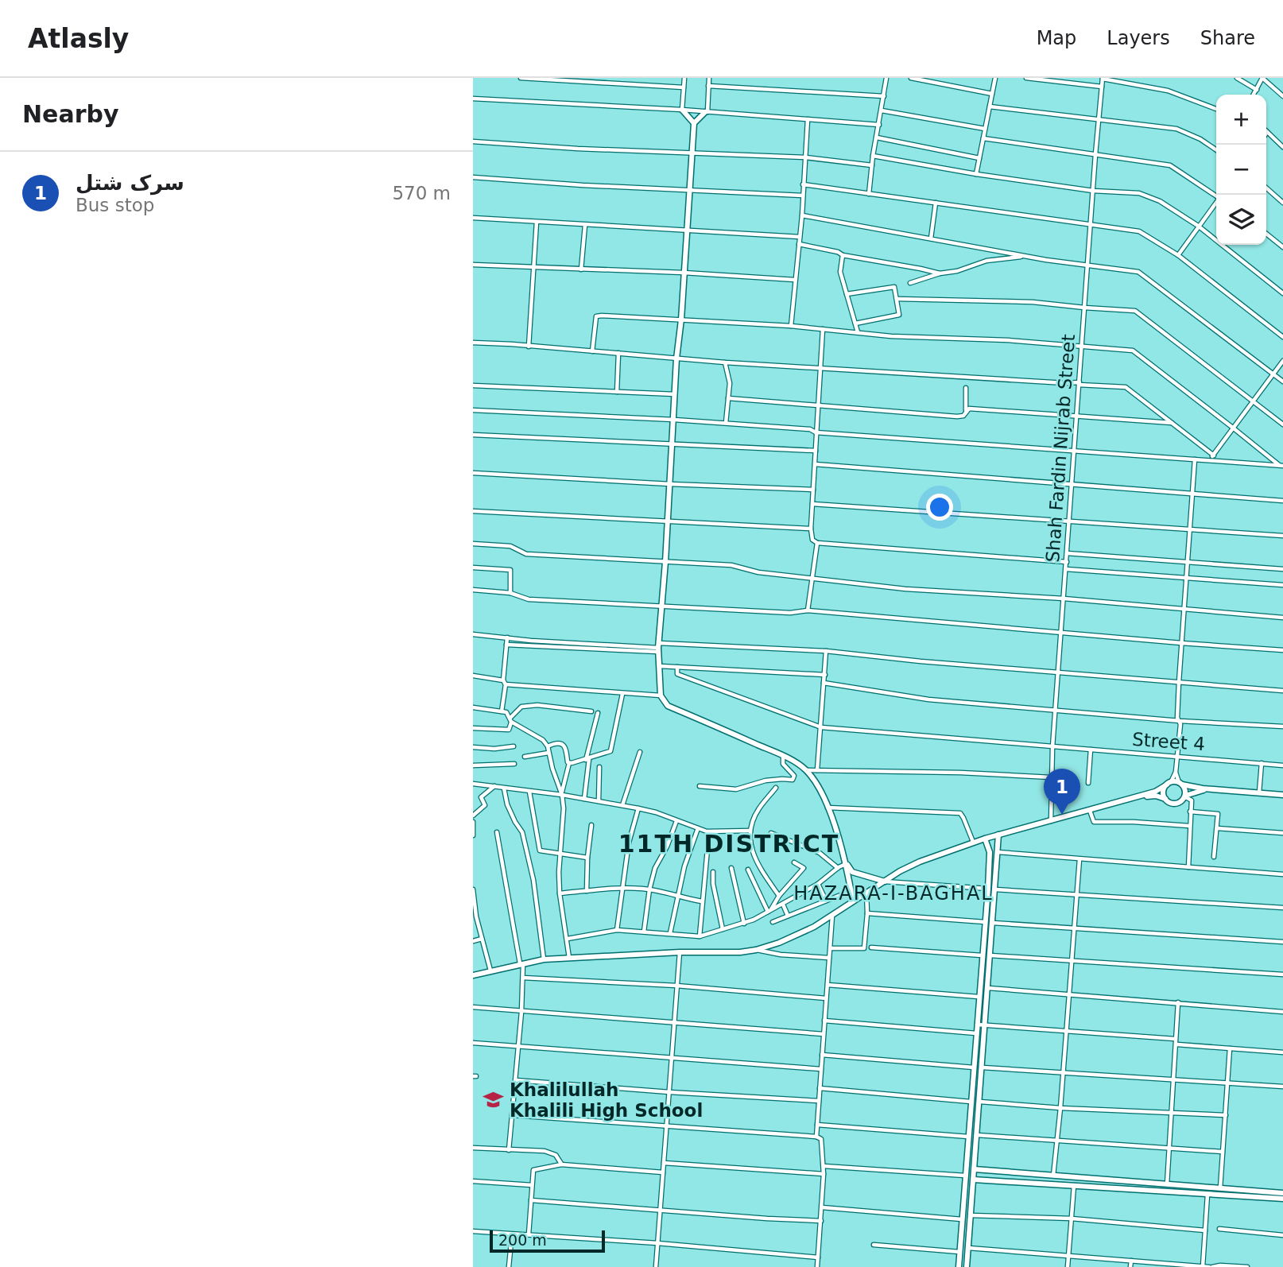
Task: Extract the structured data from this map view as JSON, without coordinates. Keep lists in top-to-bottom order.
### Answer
{
  "streets": {
    "street": ["Shah Fardin Nijrab Street", "Street 4"]
  },
  "crossings": [
    ["Shah Fardin Nijrab Street", "Street 4"]
  ],
  "districts": ["11TH DISTRICT", "HAZARA-I-BAGHAL"],
  "places": {
    "school or university": ["Khalilullah Khalili High School"]
  },
  "scale_bar": "200 m",
  "page": {
    "header": "Atlasly",
    "nav": ["Map", "Layers", "Share"],
    "heading": "Nearby",
    "map_buttons": ["+", "−"],
    "list": [
      {
        "mark": "1",
        "name": "سرک شتل",
        "note": "Bus stop",
        "value": "570 m"
      }
    ],
    "pins": "1",
    "scale": "200 m"
  }
}
